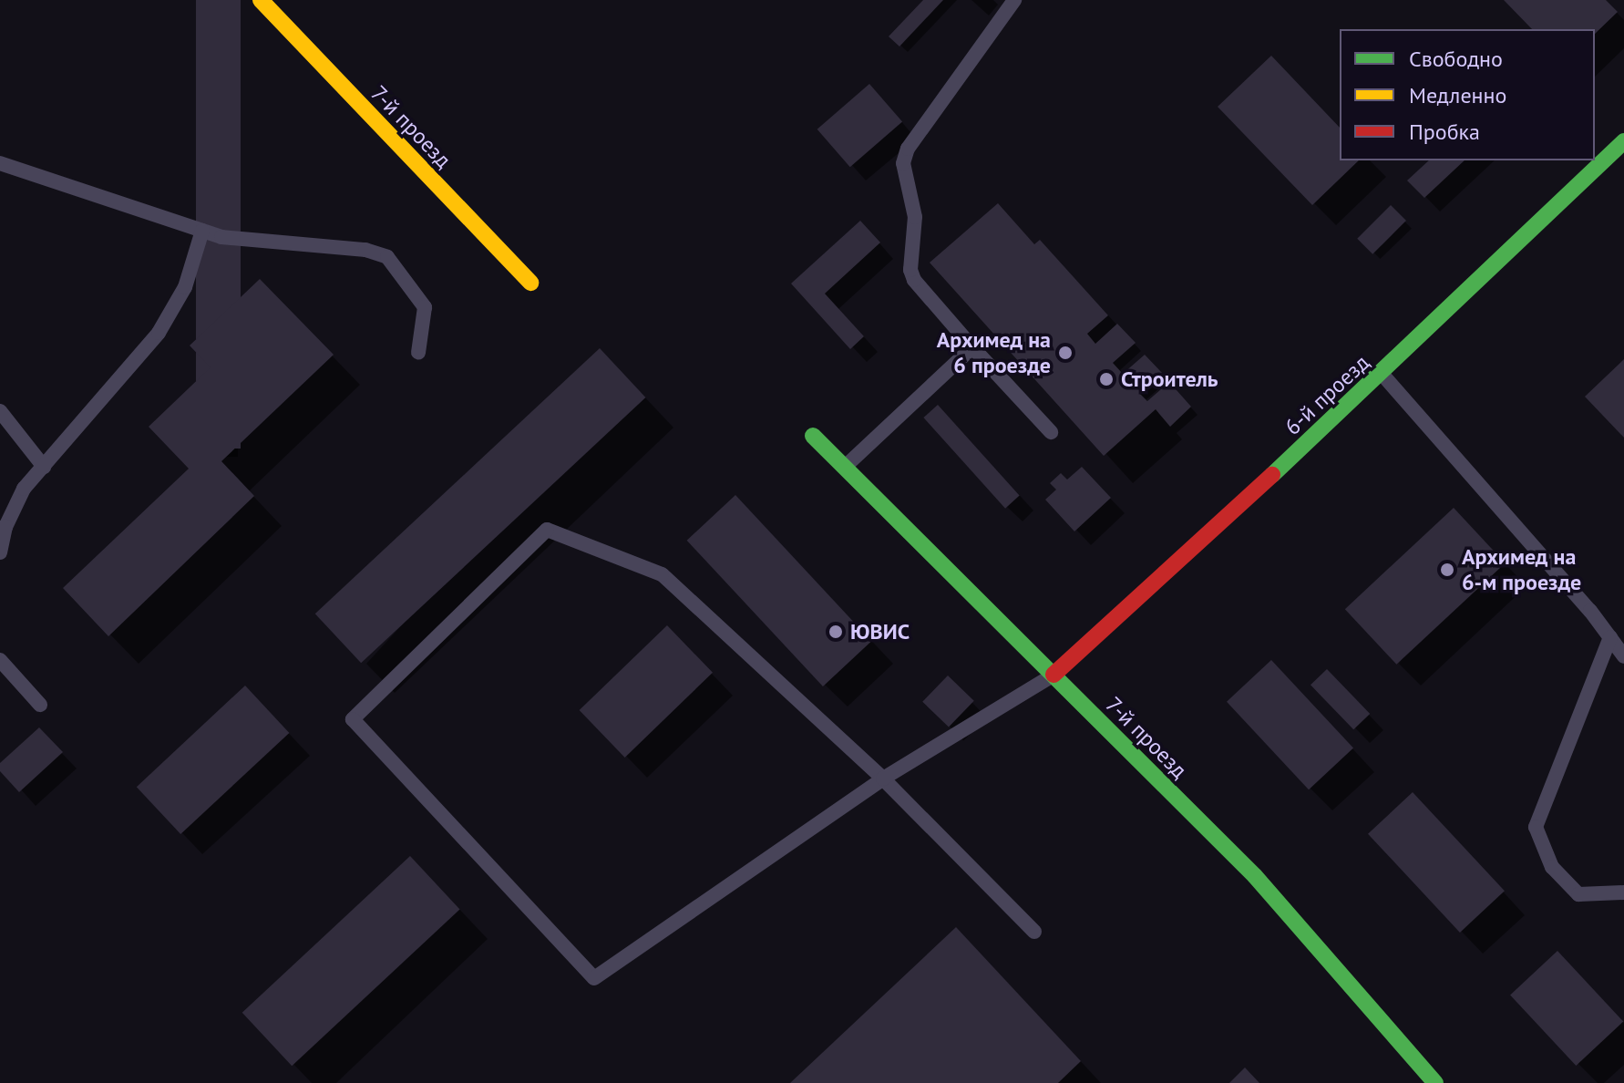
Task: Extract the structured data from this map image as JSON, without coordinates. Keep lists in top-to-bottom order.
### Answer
{
  "streets": {
    "street": ["7-й проезд", "6-й проезд"]
  },
  "crossings": [
    ["7-й проезд", "6-й проезд"]
  ],
  "places": [
    "Архимед на 6 проезде",
    "Строитель",
    "Архимед на 6-м проезде",
    "ЮВИС"
  ],
  "legend": ["Свободно", "Медленно", "Пробка"]
}
